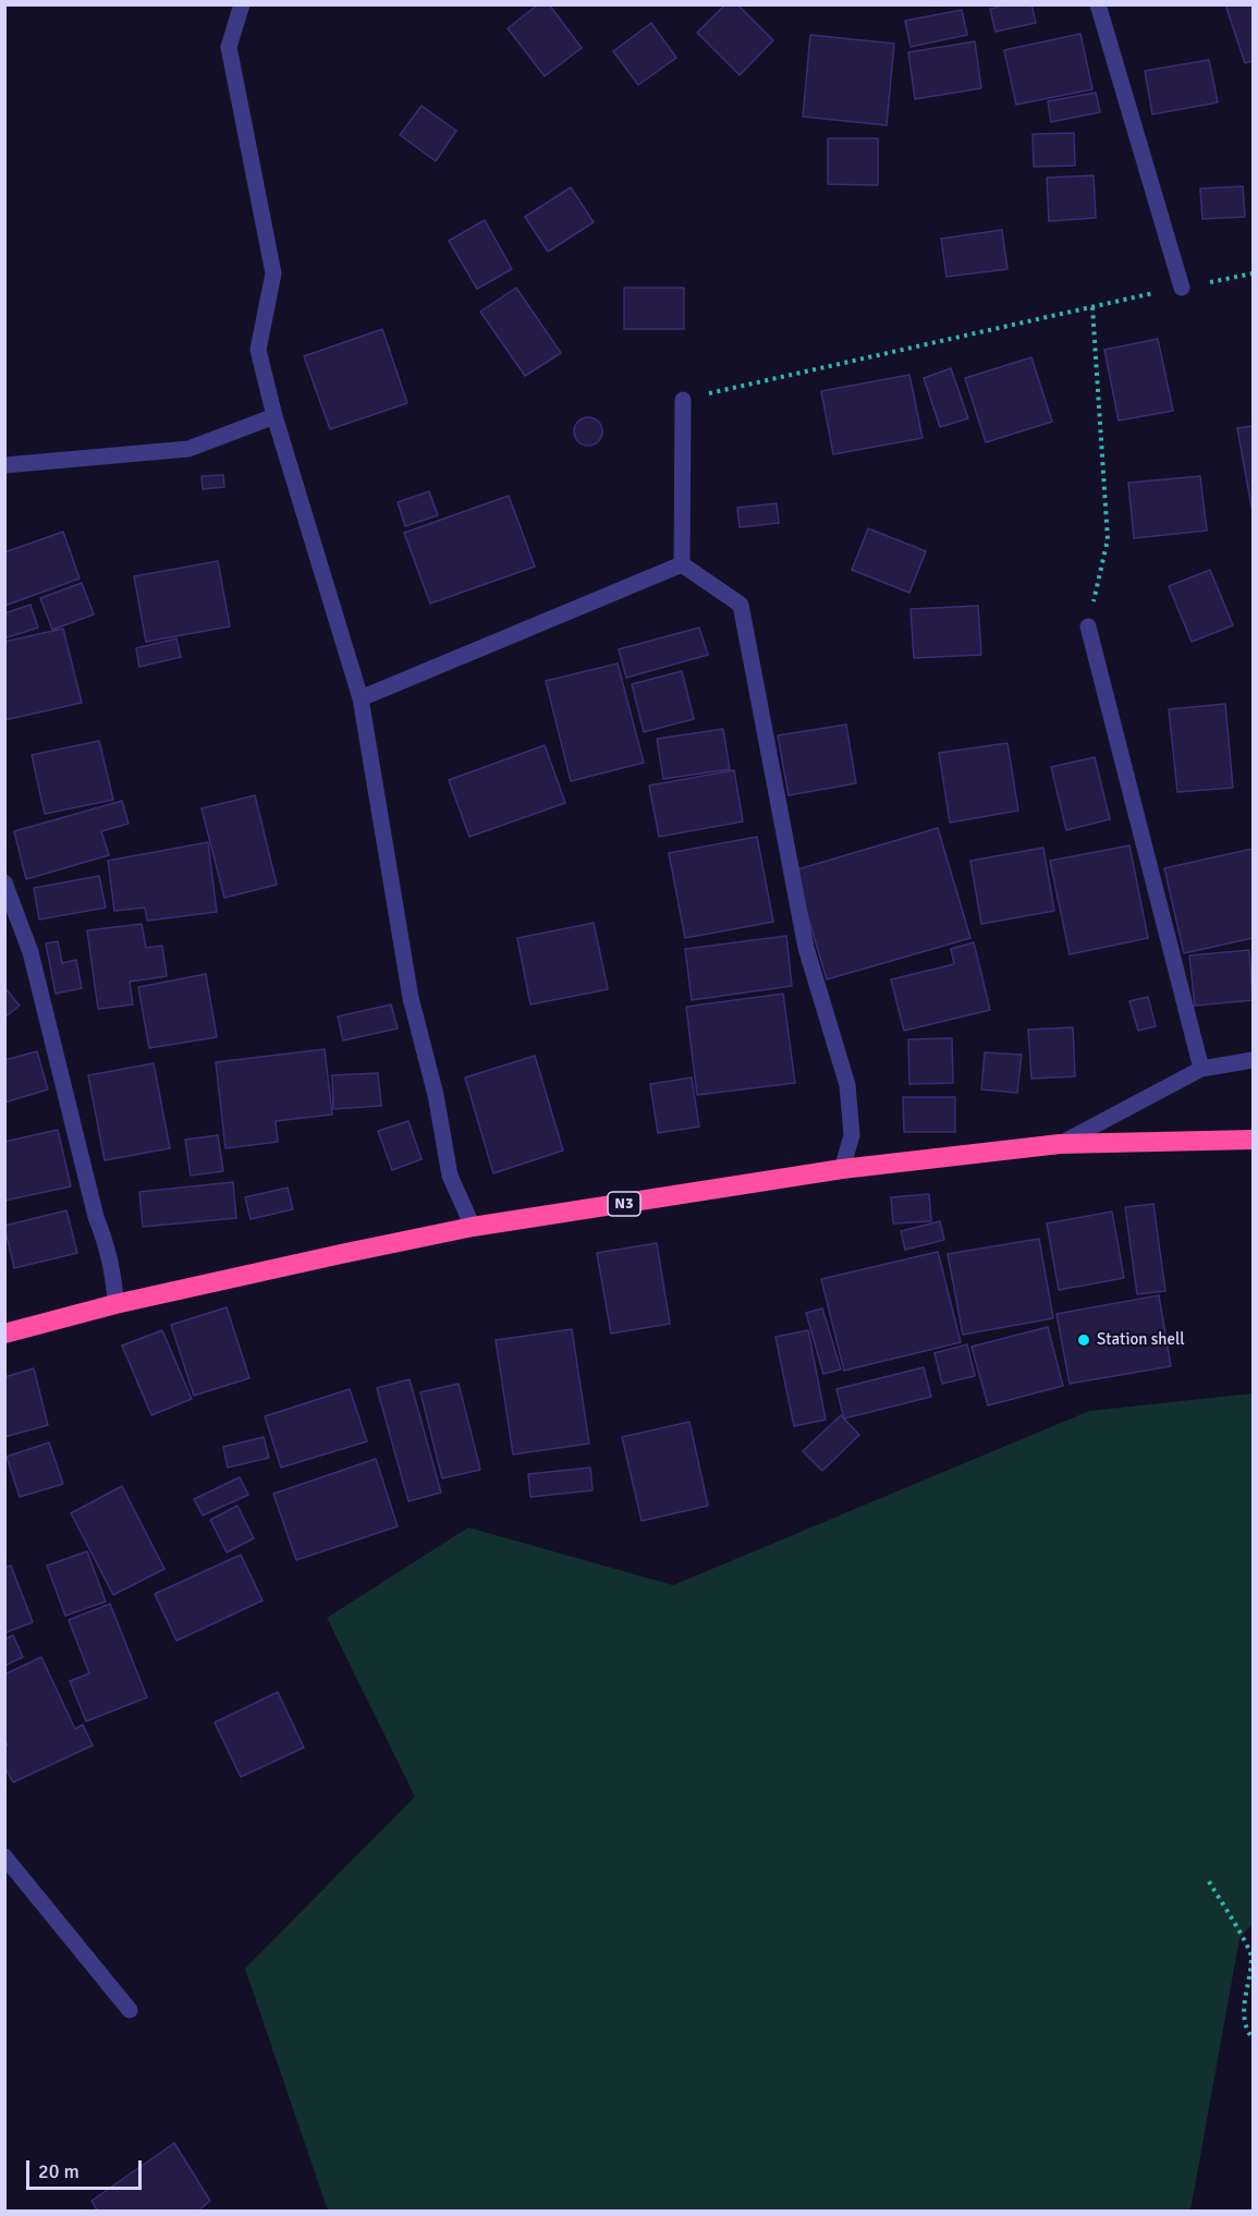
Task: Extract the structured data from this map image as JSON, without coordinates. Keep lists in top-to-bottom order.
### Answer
{
  "streets": {
    "highway": ["N3"]
  },
  "places": ["Station shell"],
  "scale_bar": "20 m"
}
